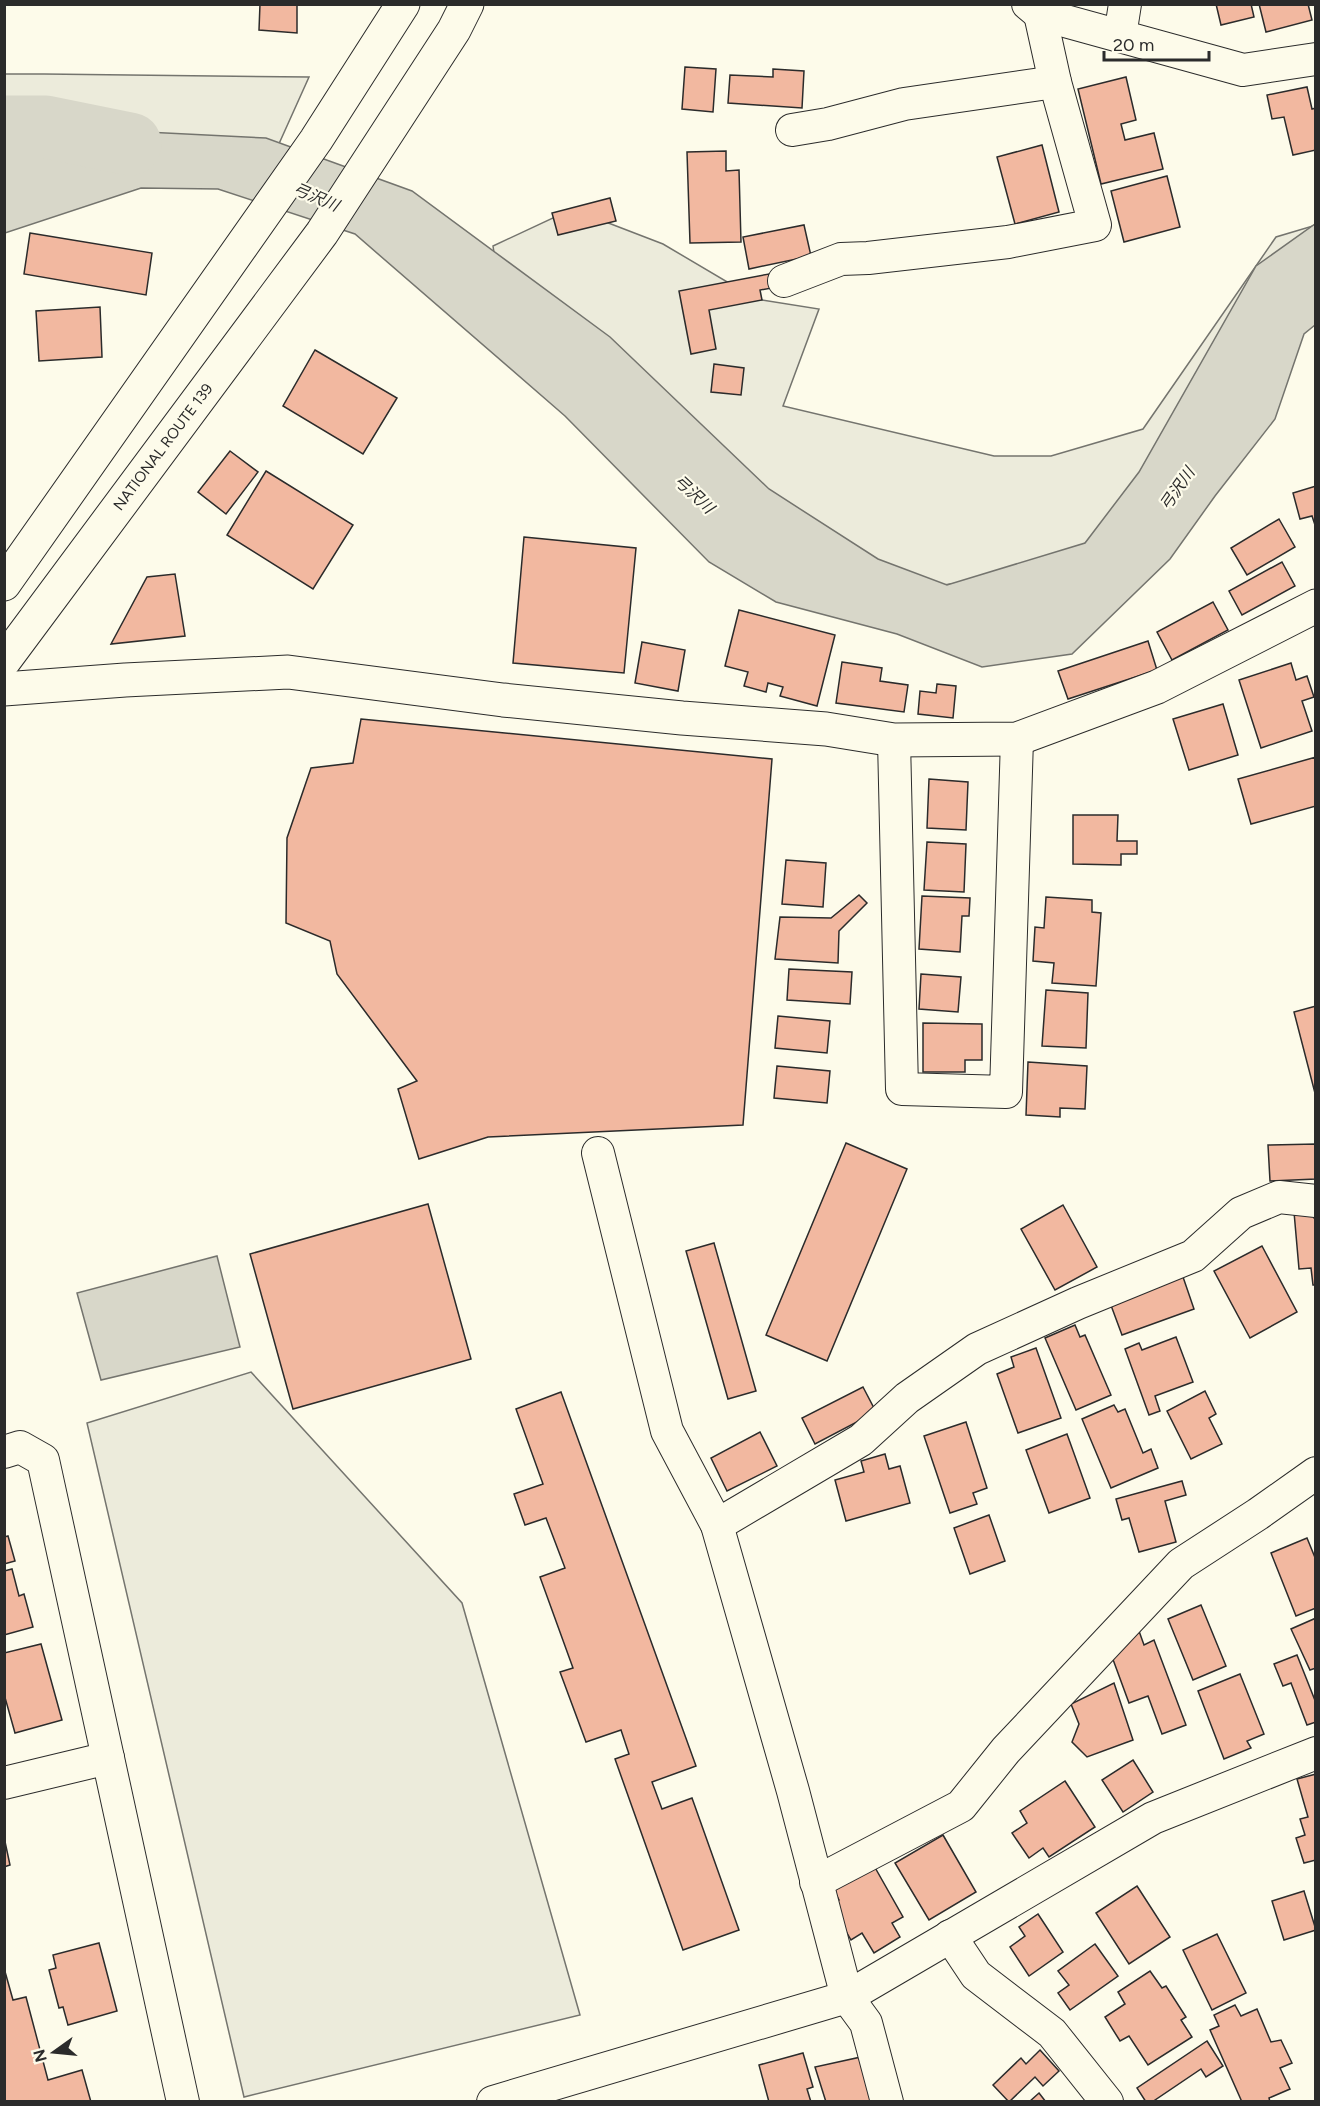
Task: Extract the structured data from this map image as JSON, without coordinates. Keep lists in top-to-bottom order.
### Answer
{
  "streets": {
    "main road": ["NATIONAL ROUTE 139"]
  },
  "water": ["弓沢川"],
  "scale_bar": "20 m",
  "north": "left"
}
